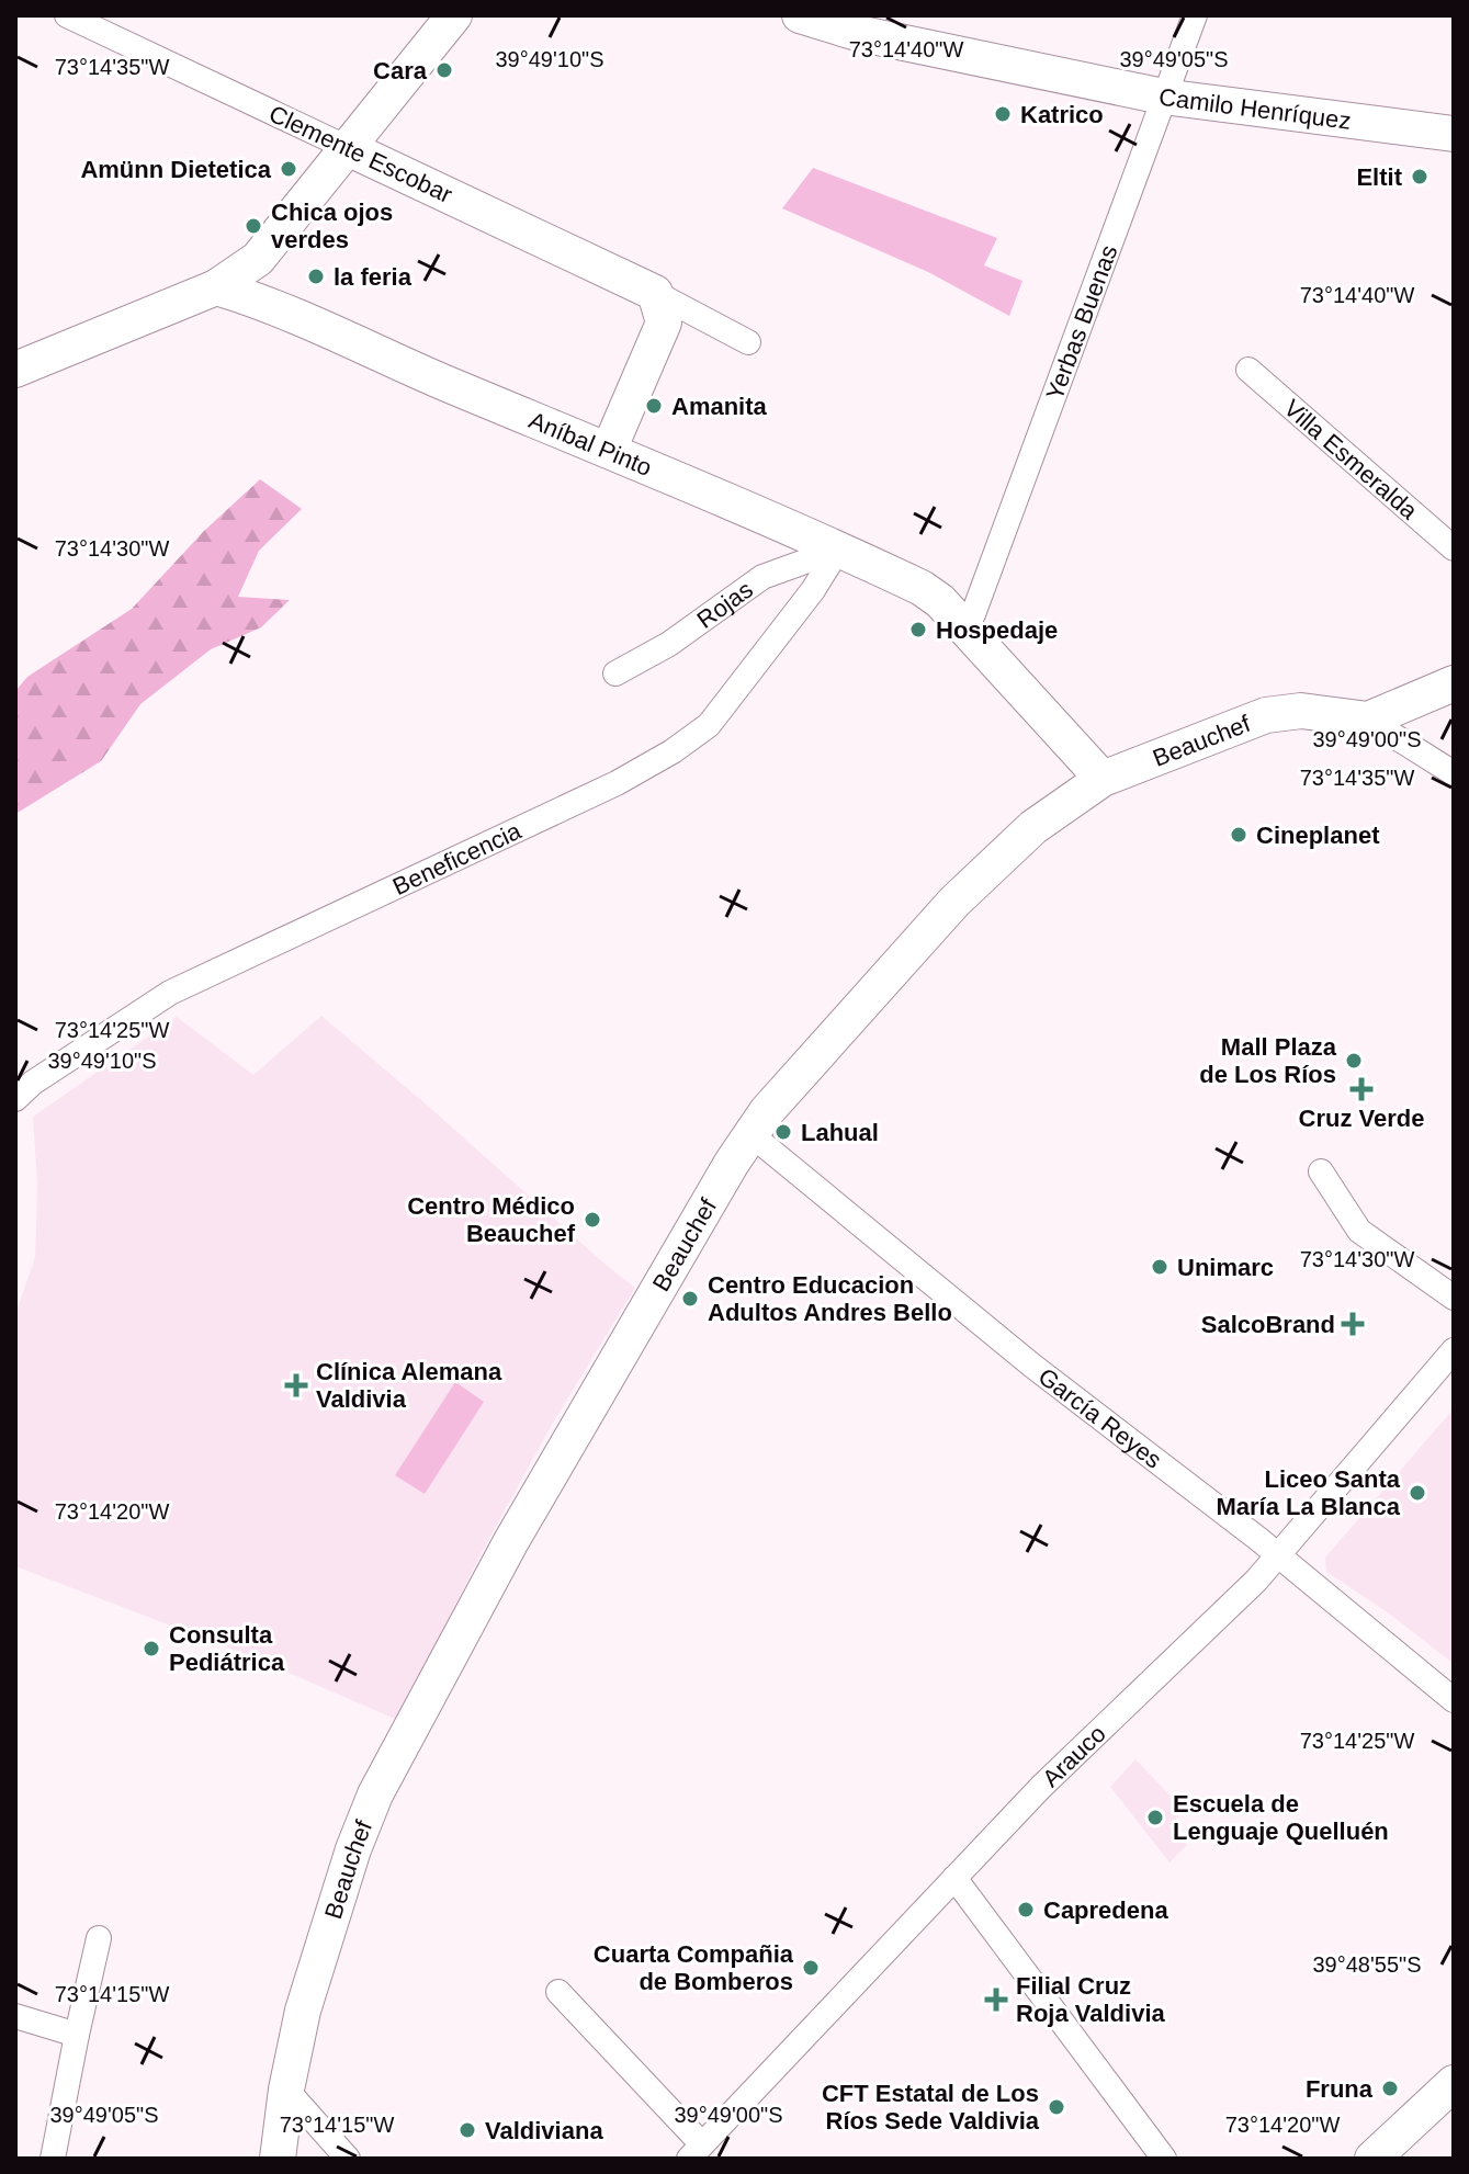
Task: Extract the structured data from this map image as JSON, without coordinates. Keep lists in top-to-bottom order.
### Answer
{
  "streets": {
    "main road": [
      "Camilo Henríquez",
      "Clemente Escobar",
      "Aníbal Pinto",
      "Beauchef"
    ],
    "street": [
      "Yerbas Buenas",
      "Villa Esmeralda",
      "Rojas",
      "Beneficencia",
      "García Reyes",
      "Arauco"
    ]
  },
  "crossings": [
    ["Camilo Henríquez", "Yerbas Buenas"],
    ["Yerbas Buenas", "Aníbal Pinto"],
    ["Aníbal Pinto", "Rojas"],
    ["Aníbal Pinto", "Beauchef"],
    ["Aníbal Pinto", "Beneficencia"],
    ["Rojas", "Beneficencia"],
    ["Beauchef", "García Reyes"],
    ["García Reyes", "Arauco"]
  ],
  "places": {
    "other": [
      "Cara",
      "Katrico",
      "Amünn Dietetica",
      "Eltit",
      "Chica ojos verdes",
      "la feria",
      "Amanita",
      "Hospedaje",
      "Cineplanet",
      "Mall Plaza de Los Ríos",
      "Lahual",
      "Centro Médico Beauchef",
      "Unimarc",
      "Centro Educacion Adultos Andres Bello",
      "Liceo Santa María La Blanca",
      "Consulta Pediátrica",
      "Escuela de Lenguaje Quelluén",
      "Capredena",
      "Cuarta Compañia de Bomberos",
      "Fruna",
      "CFT Estatal de Los Ríos Sede Valdivia",
      "Valdiviana"
    ],
    "health": [
      "Cruz Verde",
      "SalcoBrand",
      "Clínica Alemana Valdivia",
      "Filial Cruz Roja Valdivia"
    ]
  },
  "coordinates": [
    "73°14'40\"W",
    "39°49'10\"S",
    "39°49'05\"S",
    "73°14'35\"W",
    "73°14'30\"W",
    "39°49'00\"S",
    "73°14'25\"W",
    "73°14'20\"W",
    "39°48'55\"S",
    "73°14'15\"W"
  ]
}
